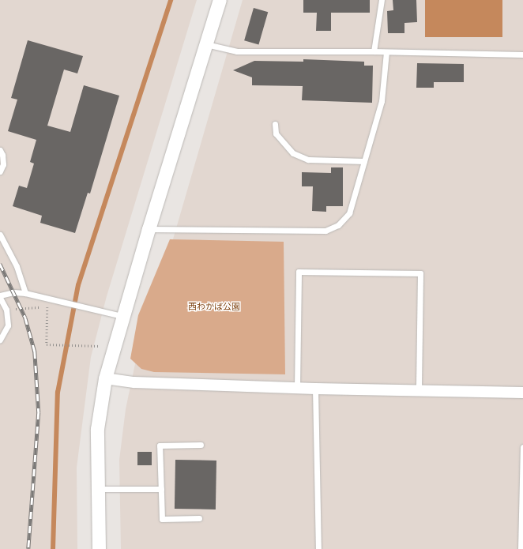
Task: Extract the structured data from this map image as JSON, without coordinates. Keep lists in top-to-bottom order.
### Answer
{
  "parks": ["西わかば公園"]
}
